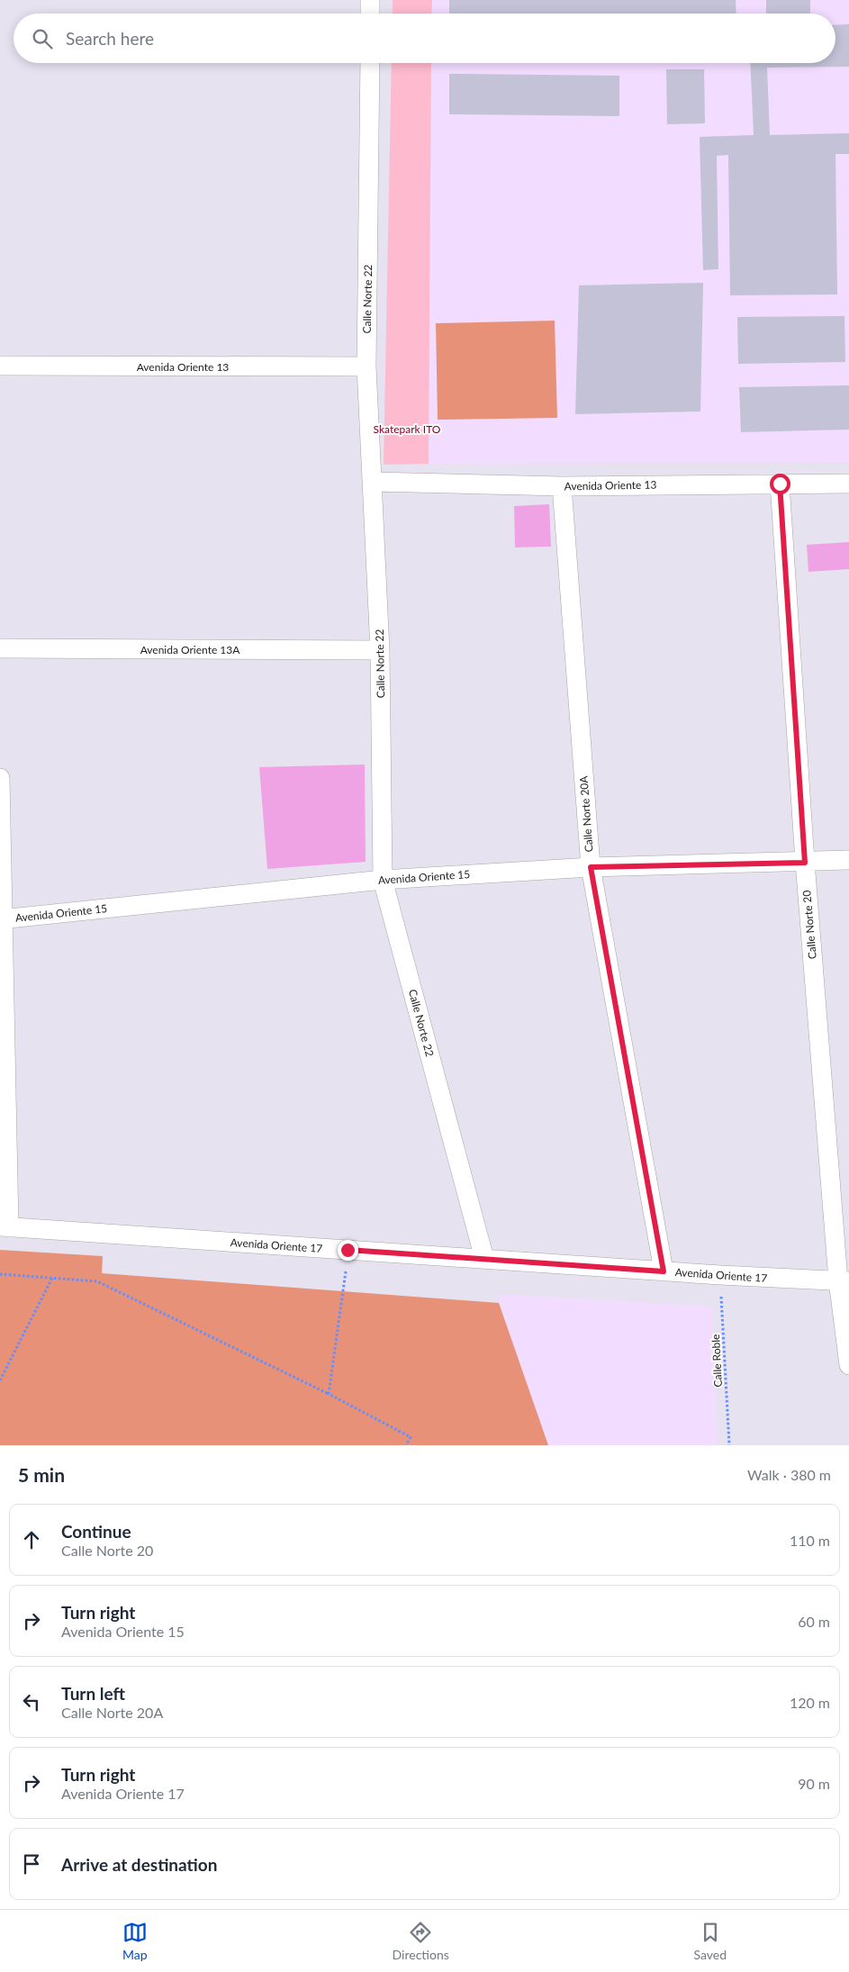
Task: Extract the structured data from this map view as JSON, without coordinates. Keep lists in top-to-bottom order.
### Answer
{
  "streets": {
    "street": [
      "Calle Norte 22",
      "Avenida Oriente 13",
      "Avenida Oriente 13A",
      "Calle Norte 20A",
      "Avenida Oriente 15",
      "Calle Norte 20",
      "Avenida Oriente 17"
    ],
    "path": ["Calle Roble"]
  },
  "crossings": [
    ["Calle Norte 22", "Avenida Oriente 13"],
    ["Calle Norte 22", "Avenida Oriente 13A"],
    ["Calle Norte 22", "Avenida Oriente 15"],
    ["Calle Norte 22", "Avenida Oriente 17"],
    ["Avenida Oriente 13", "Calle Norte 20A"],
    ["Avenida Oriente 13", "Calle Norte 20"],
    ["Calle Norte 20A", "Avenida Oriente 15"],
    ["Calle Norte 20A", "Avenida Oriente 17"],
    ["Avenida Oriente 15", "Calle Norte 20"],
    ["Calle Norte 20", "Avenida Oriente 17"],
    ["Avenida Oriente 17", "Calle Roble"]
  ],
  "parks": ["Skatepark ITO"],
  "page": {
    "search": "Search here",
    "heading": ["5 min", "Walk · 380 m"],
    "list": [
      ["Continue", "Calle Norte 20", "110 m"],
      ["Turn right", "Avenida Oriente 15", "60 m"],
      ["Turn left", "Calle Norte 20A", "120 m"],
      ["Turn right", "Avenida Oriente 17", "90 m"],
      "Arrive at destination"
    ],
    "nav": ["Map", "Directions", "Saved"]
  }
}
